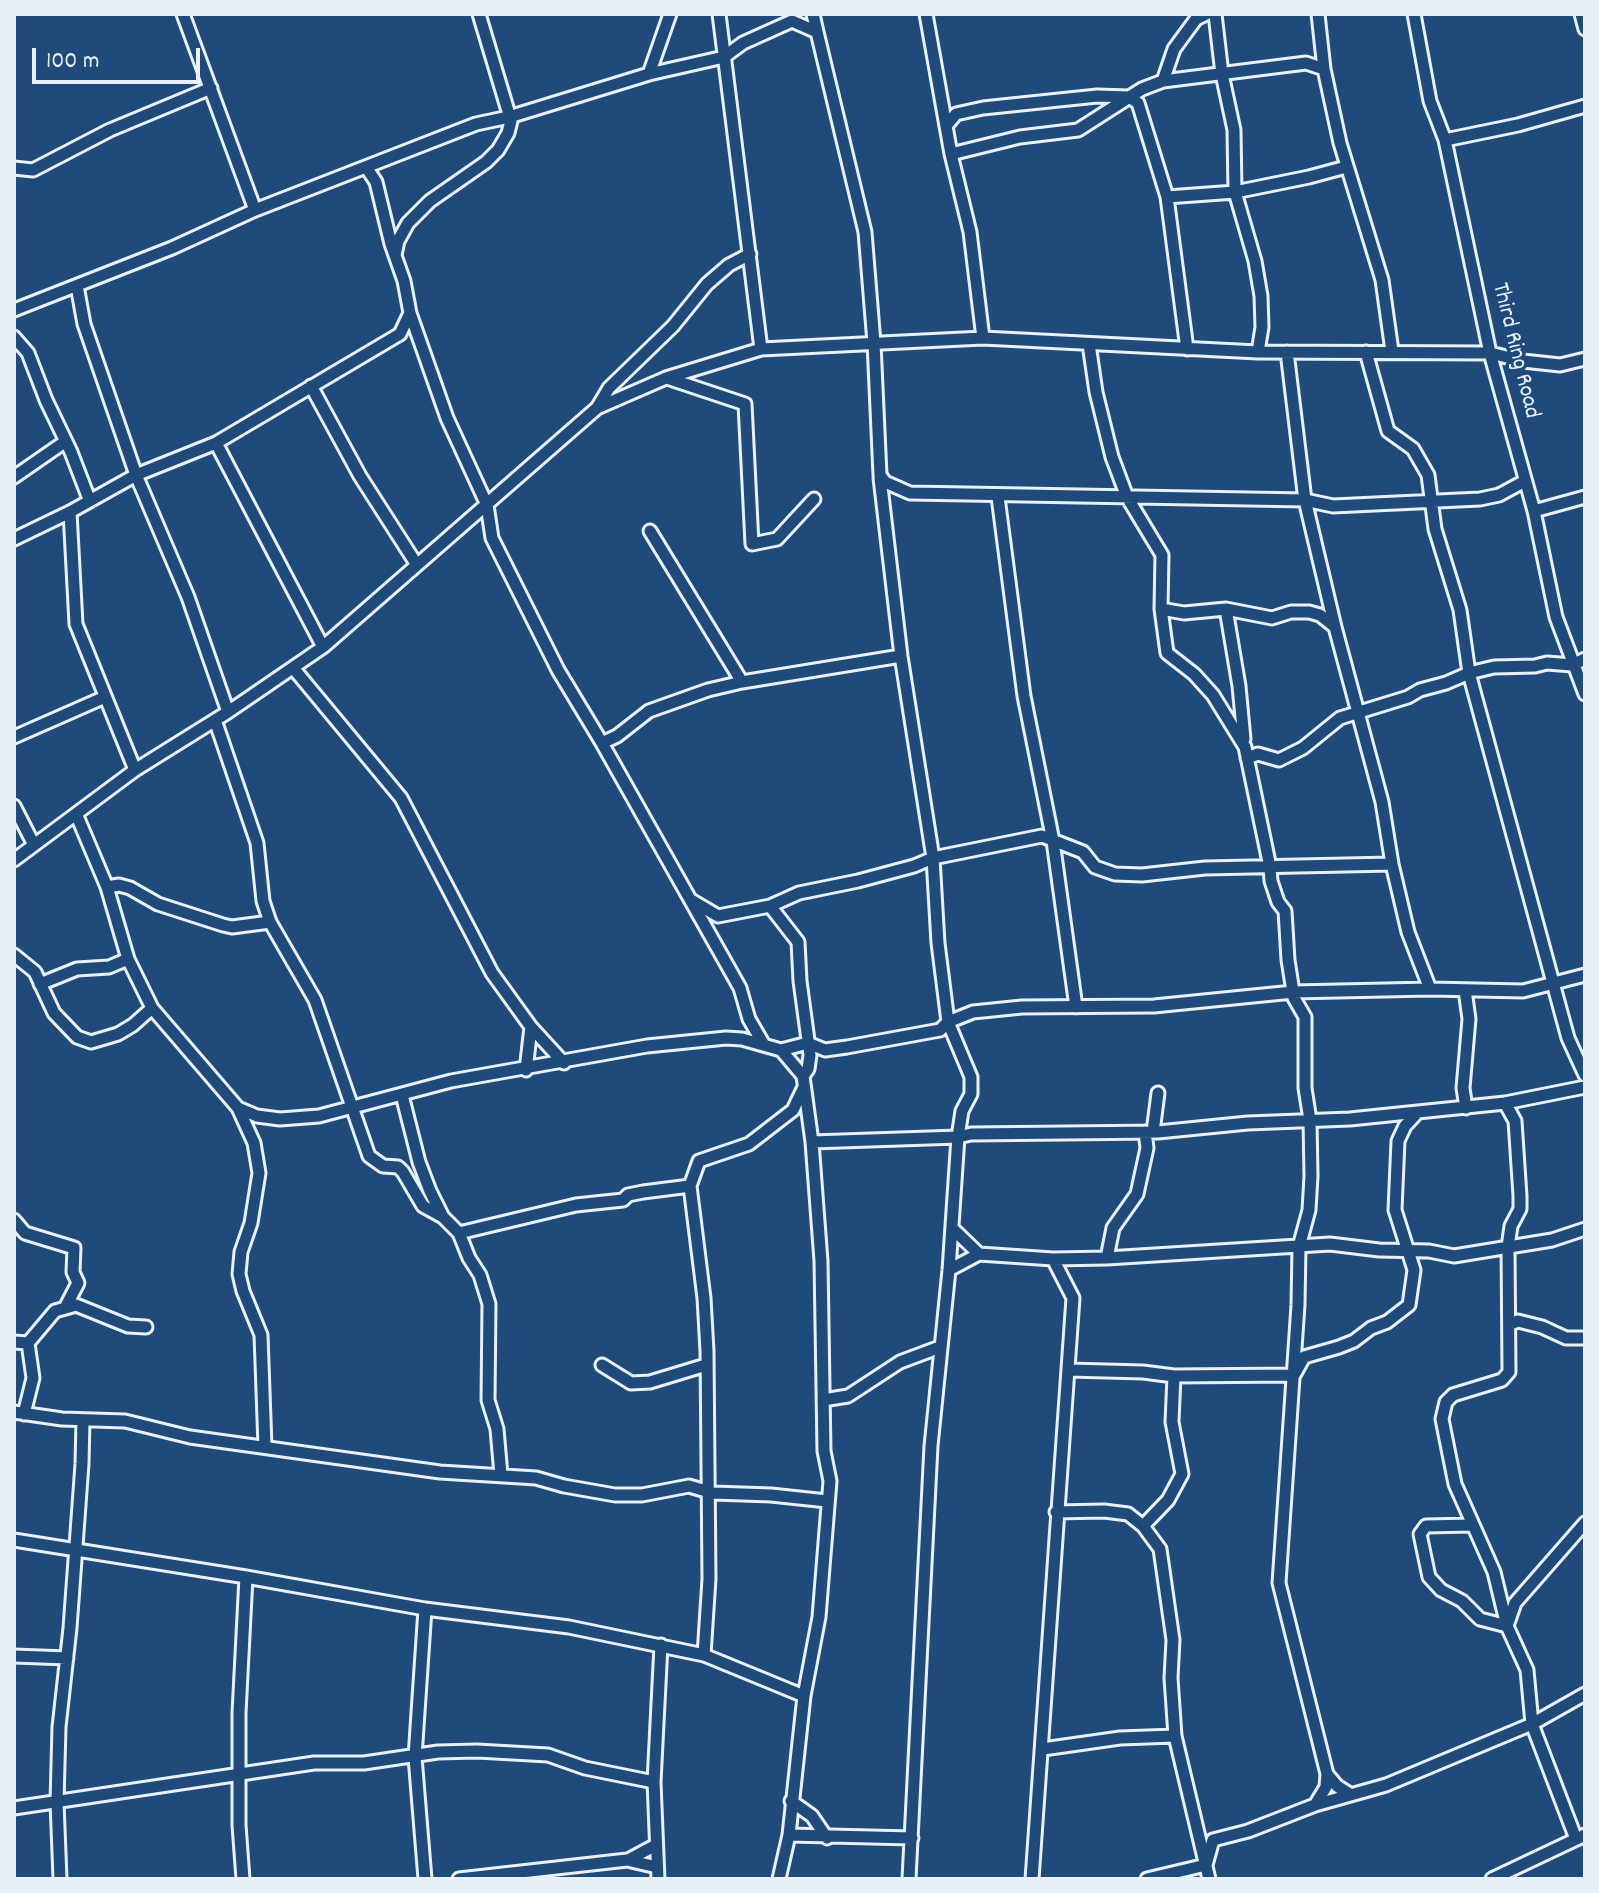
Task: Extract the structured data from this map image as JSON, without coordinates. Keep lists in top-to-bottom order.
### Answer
{
  "streets": {
    "street": ["Third Ring Road"]
  },
  "scale_bar": "100 m"
}
